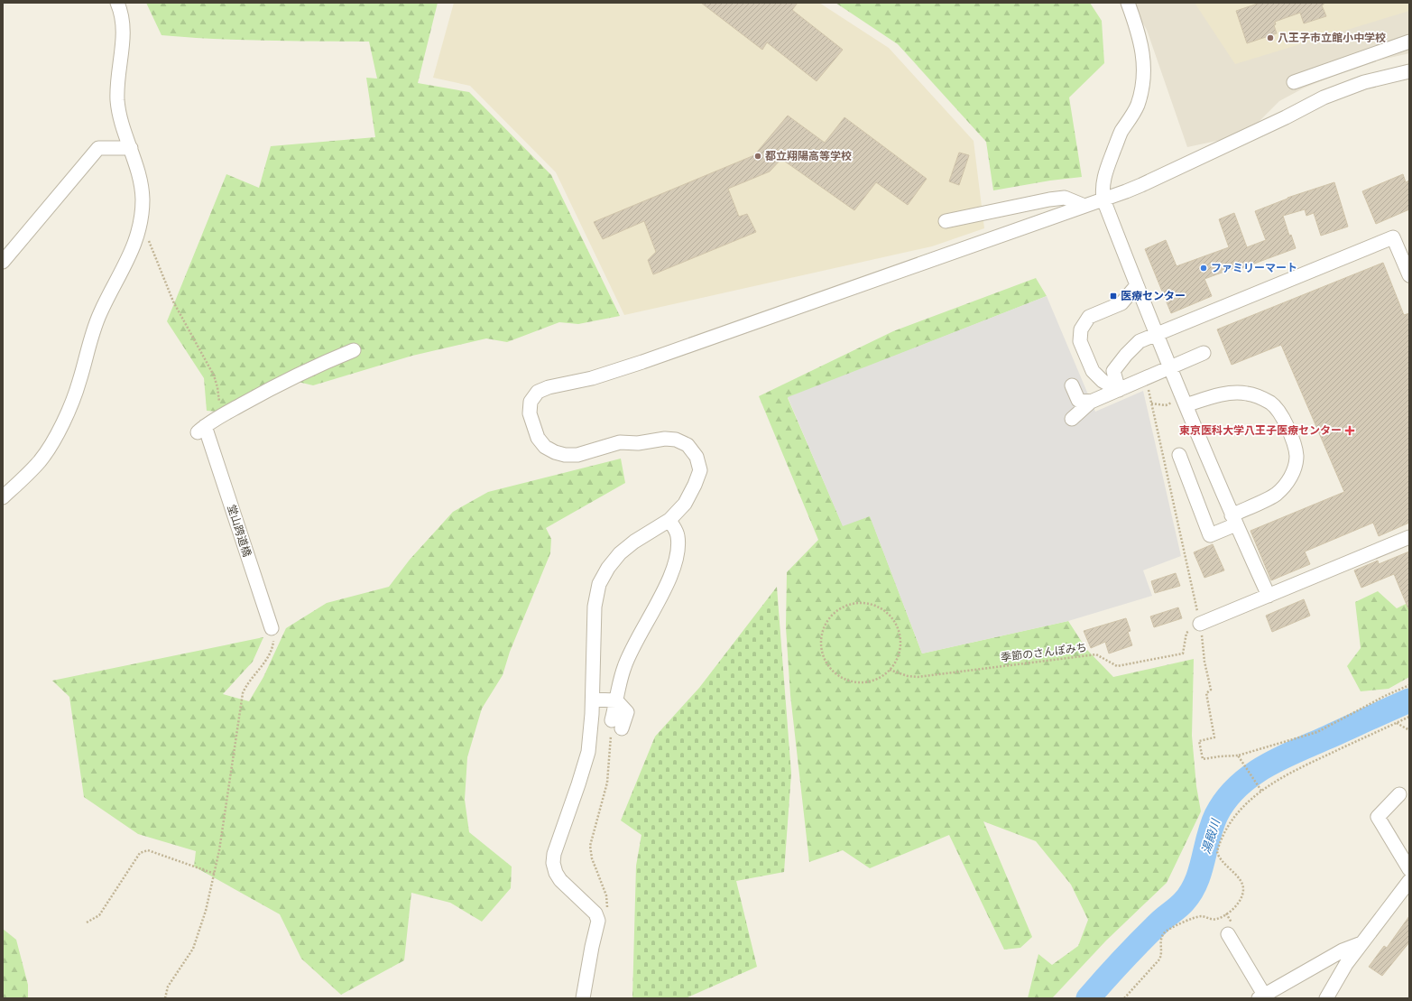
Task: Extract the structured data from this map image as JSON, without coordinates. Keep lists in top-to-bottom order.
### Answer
{
  "streets": {
    "street": ["堂山跨道橋"],
    "path": ["季節のさんぽみち"]
  },
  "water": ["湯殿川"],
  "places": {
    "other": ["八王子市立館小中学校", "都立翔陽高等学校", "ファミリーマート"],
    "transit": ["医療センター"],
    "health": ["東京医科大学八王子医療センター"]
  }
}
